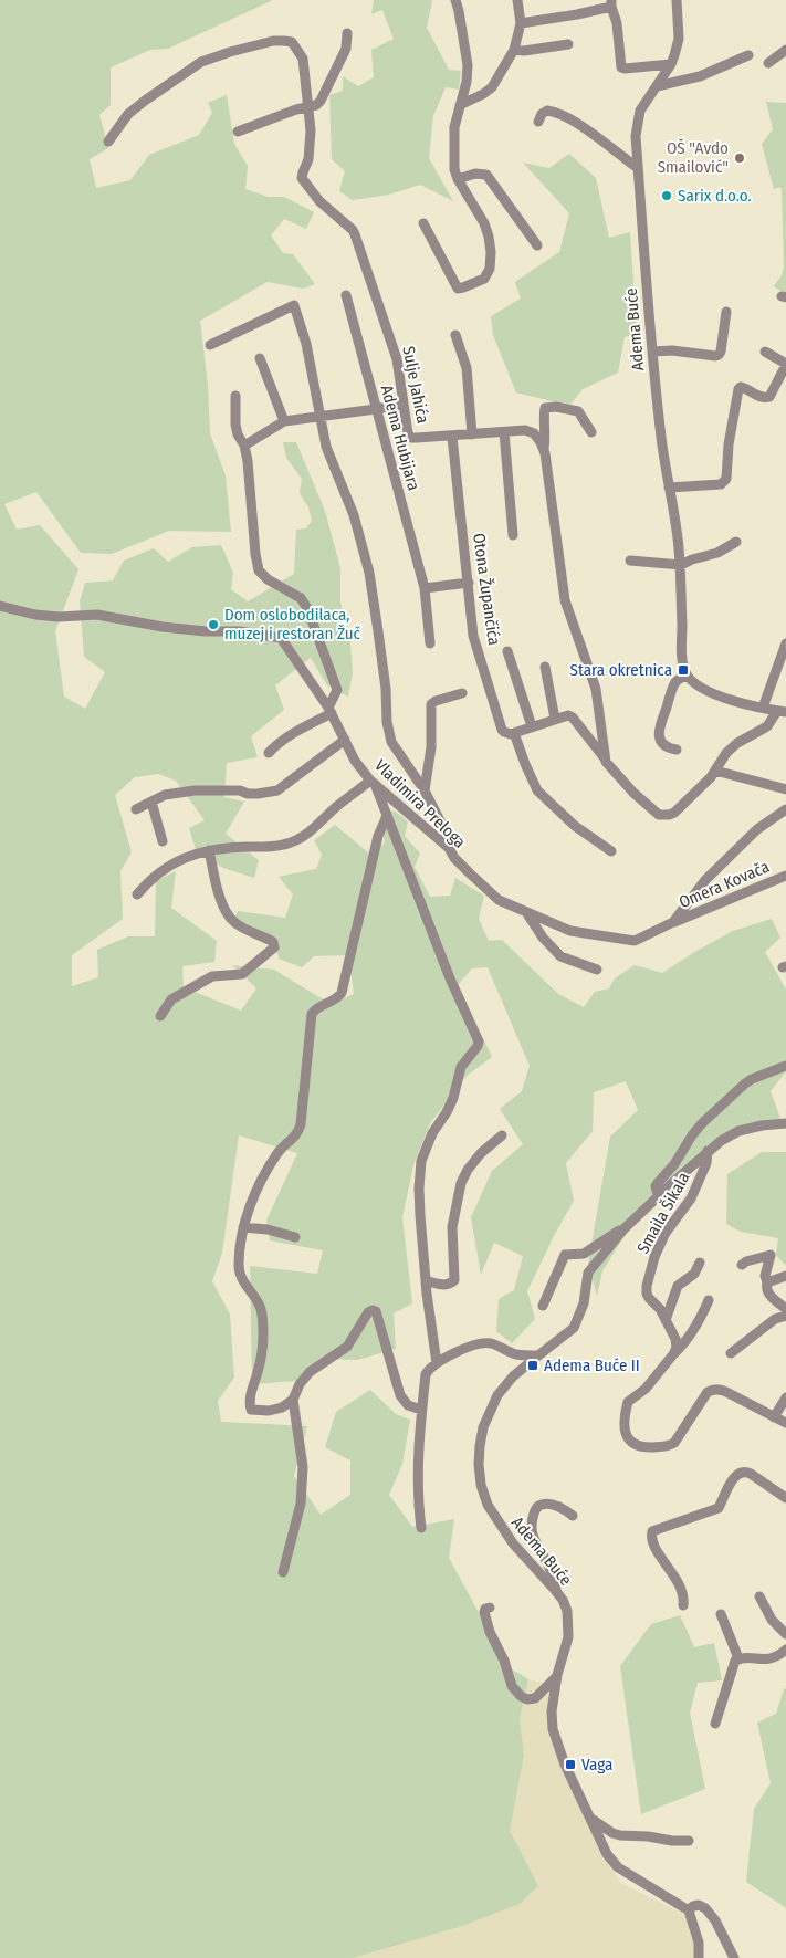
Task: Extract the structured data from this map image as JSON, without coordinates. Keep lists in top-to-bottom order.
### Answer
{
  "streets": {
    "street": [
      "Adema Buće",
      "Sulje Jahića",
      "Adema Hubijara",
      "Otona Župančića",
      "Vladimira Preloga",
      "Omera Kovača",
      "Smaila Šikala"
    ]
  },
  "crossings": [
    ["Adema Buće", "Smaila Šikala"],
    ["Sulje Jahića", "Otona Župančića"],
    ["Vladimira Preloga", "Omera Kovača"]
  ],
  "places": {
    "other": ["OŠ \"Avdo Smailović\"", "Sarix d.o.o.", "Dom oslobodilaca, muzej i restoran Žuč"],
    "transit": ["Stara okretnica", "Adema Buće II", "Vaga"]
  }
}
